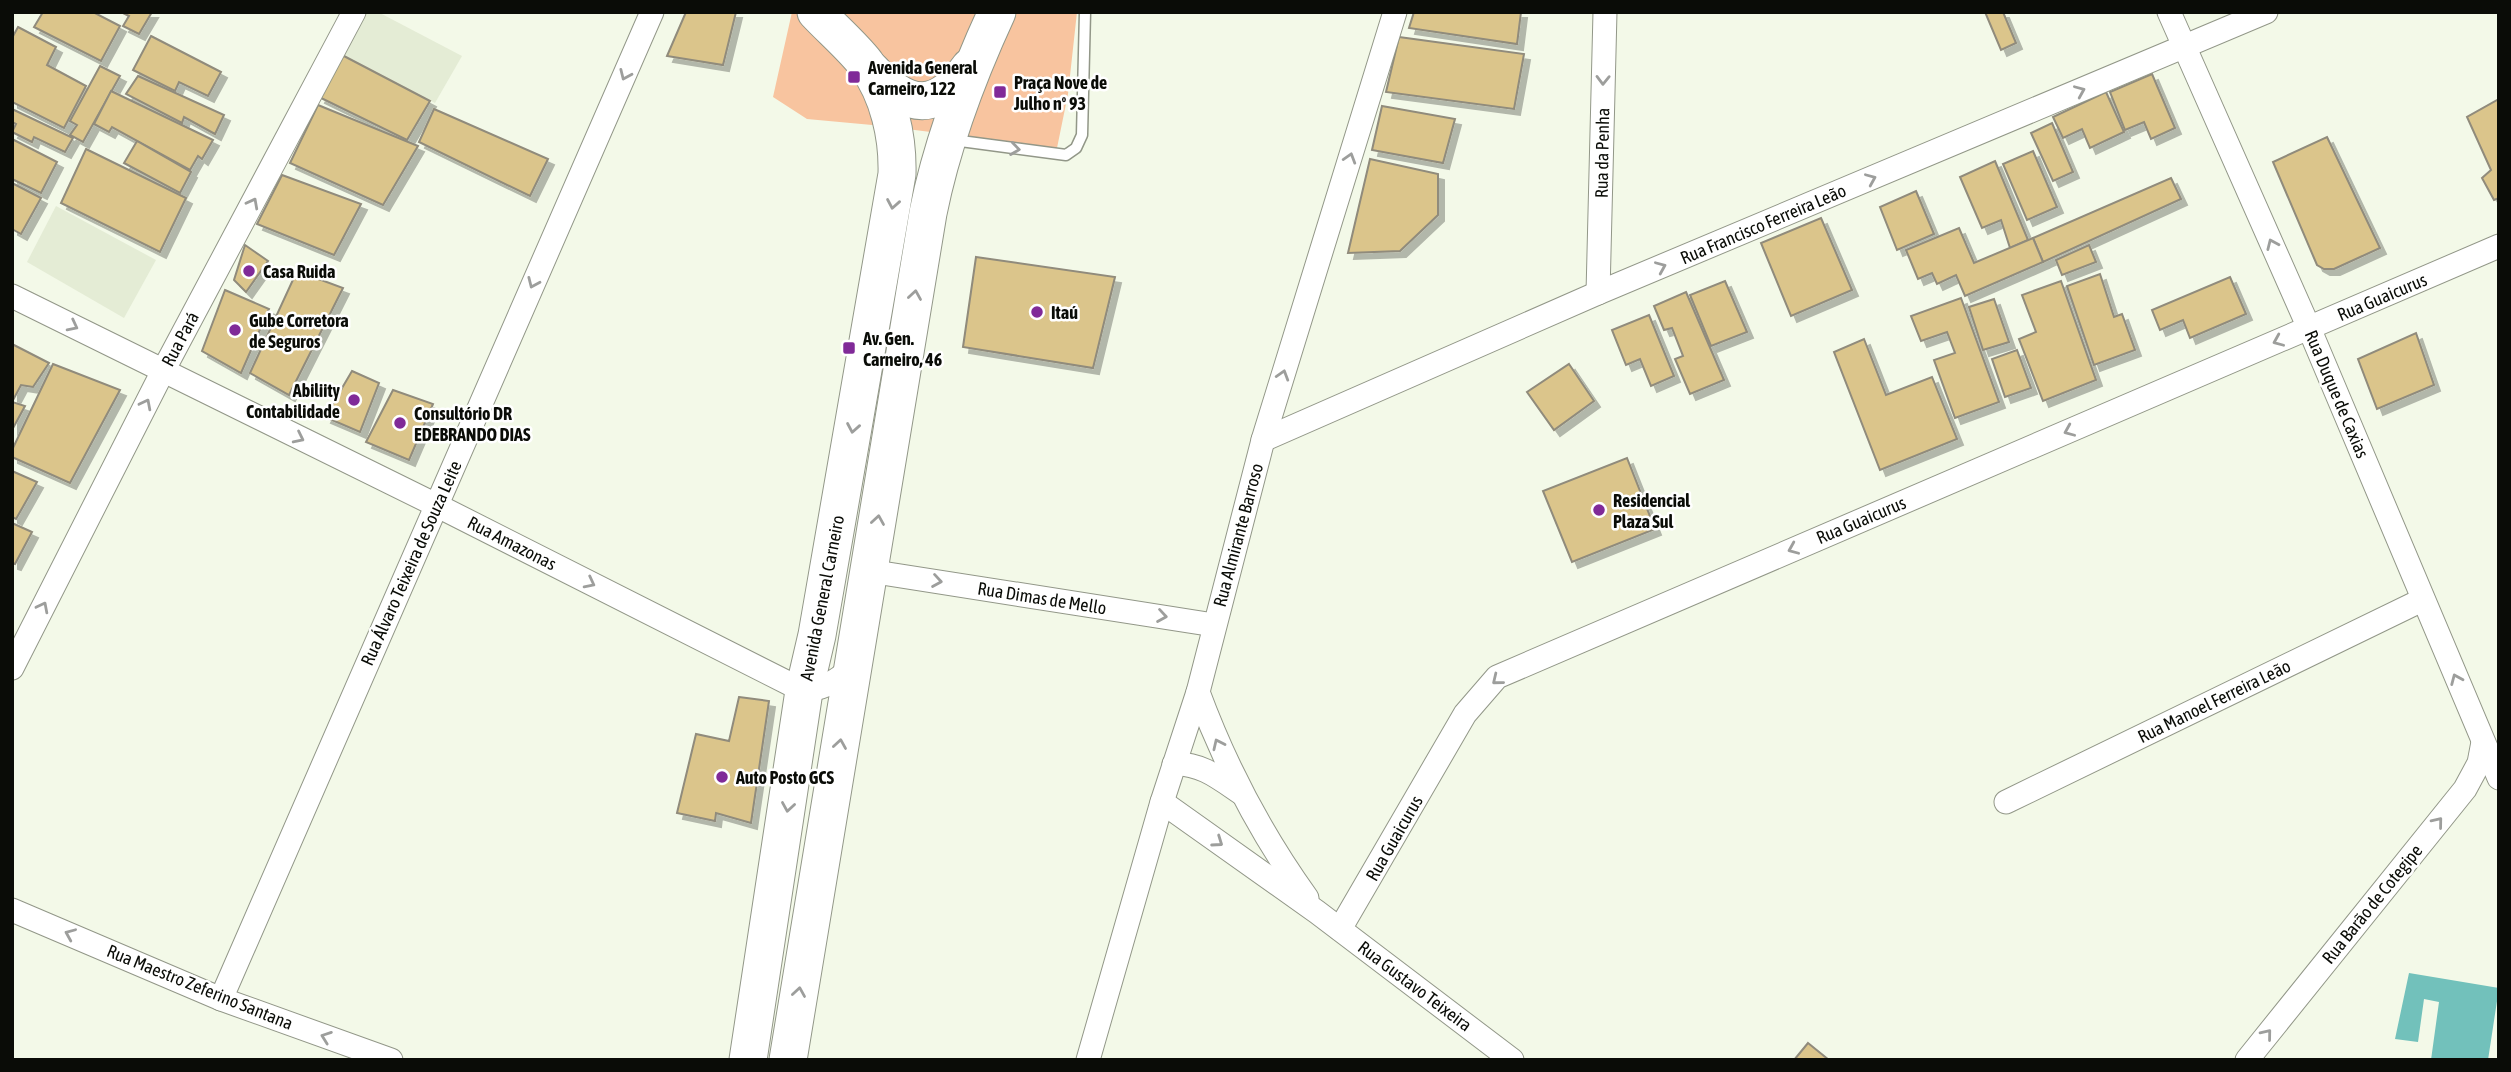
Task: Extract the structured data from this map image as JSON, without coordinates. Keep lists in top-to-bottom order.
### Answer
{
  "streets": {
    "main road": ["Avenida General Carneiro"],
    "street": [
      "Rua da Penha",
      "Rua Francisco Ferreira Leão",
      "Rua Guaicurus",
      "Rua Pará",
      "Rua Duque de Caxias",
      "Rua Almirante Barroso",
      "Rua Amazonas",
      "Rua Álvaro Teixeira de Souza Leite",
      "Rua Dimas de Mello",
      "Rua Manoel Ferreira Leão",
      "Rua Barão de Cotegipe",
      "Rua Gustavo Teixeira",
      "Rua Maestro Zeferino Santana"
    ]
  },
  "crossings": [
    ["Rua da Penha", "Rua Francisco Ferreira Leão"],
    ["Rua Francisco Ferreira Leão", "Rua Duque de Caxias"],
    ["Rua Francisco Ferreira Leão", "Rua Almirante Barroso"],
    ["Rua Guaicurus", "Rua Duque de Caxias"],
    ["Rua Guaicurus", "Rua Gustavo Teixeira"],
    ["Rua Pará", "Rua Amazonas"],
    ["Rua Duque de Caxias", "Rua Manoel Ferreira Leão"],
    ["Rua Duque de Caxias", "Rua Barão de Cotegipe"],
    ["Rua Almirante Barroso", "Rua Dimas de Mello"],
    ["Rua Almirante Barroso", "Rua Gustavo Teixeira"],
    ["Rua Amazonas", "Rua Álvaro Teixeira de Souza Leite"],
    ["Rua Amazonas", "Avenida General Carneiro"],
    ["Rua Álvaro Teixeira de Souza Leite", "Rua Maestro Zeferino Santana"]
  ],
  "one_way": [
    "Rua da Penha",
    "Rua Francisco Ferreira Leão",
    "Rua Guaicurus",
    "Rua Pará",
    "Rua Duque de Caxias",
    "Rua Almirante Barroso",
    "Rua Amazonas",
    "Rua Álvaro Teixeira de Souza Leite",
    "Rua Dimas de Mello",
    "Rua Barão de Cotegipe",
    "Rua Maestro Zeferino Santana"
  ],
  "places": {
    "transit": ["Avenida General Carneiro, 122", "Praça Nove de Julho nº 93", "Av. Gen. Carneiro, 46"],
    "other": [
      "Casa Ruida",
      "Itaú",
      "Gube Corretora de Seguros",
      "Abiliity Contabilidade",
      "Consultório DR EDEBRANDO DIAS",
      "Residencial Plaza Sul",
      "Auto Posto GCS"
    ]
  }
}
